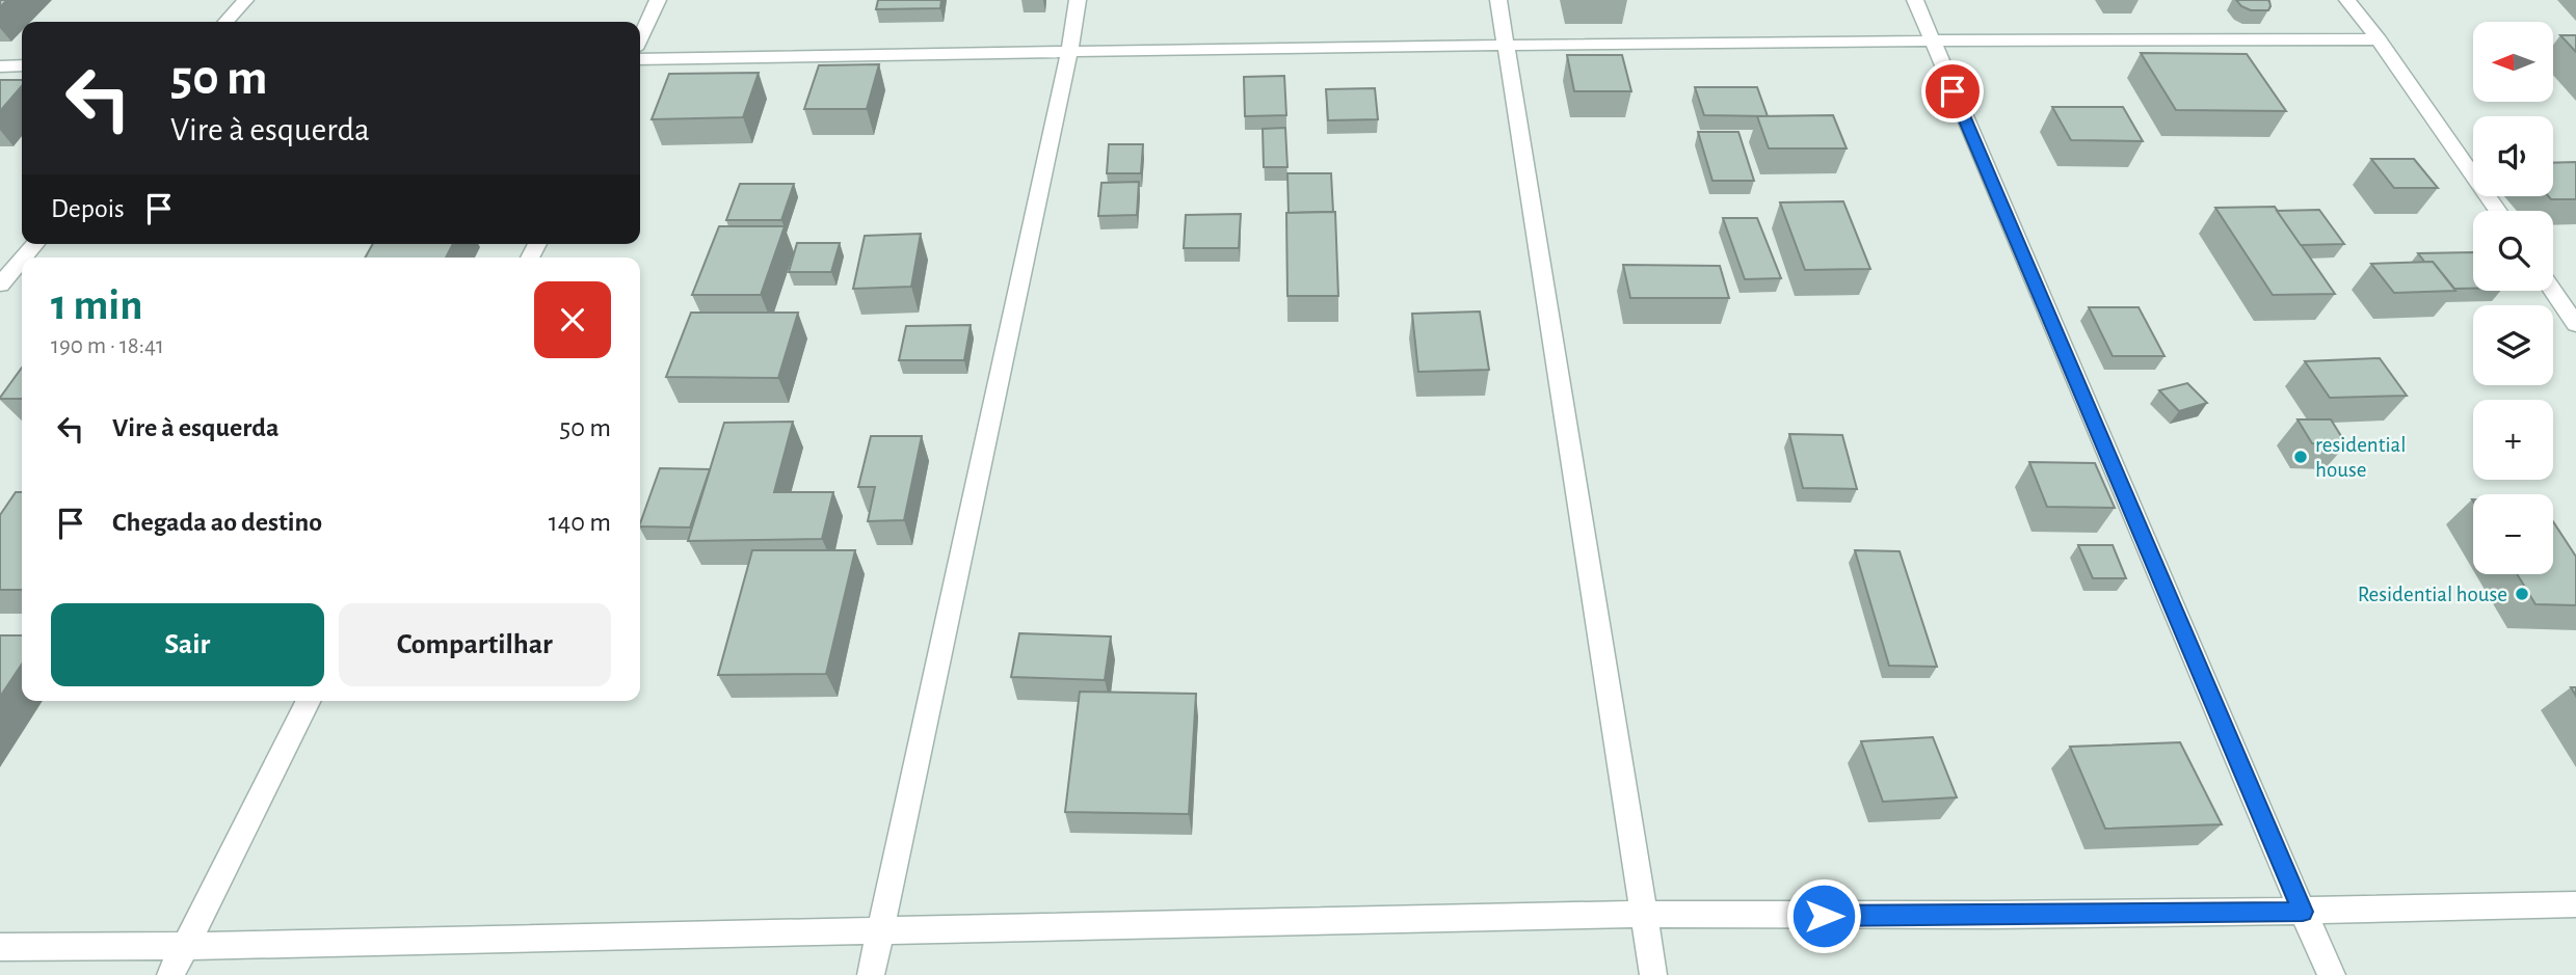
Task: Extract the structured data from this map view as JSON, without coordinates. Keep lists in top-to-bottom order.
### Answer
{
  "places": ["residential house", "Residential house"],
  "north": "left",
  "page": {
    "map_buttons": ["+", "−"],
    "turn": ["50 m", "Vire à esquerda"],
    "then": "Depois",
    "heading": ["1 min", "190 m · 18:41"],
    "list": [
      {
        "name": "Vire à esquerda",
        "value": "50 m"
      },
      {
        "name": "Chegada ao destino",
        "value": "140 m"
      }
    ],
    "buttons": ["Sair", "Compartilhar"]
  }
}
